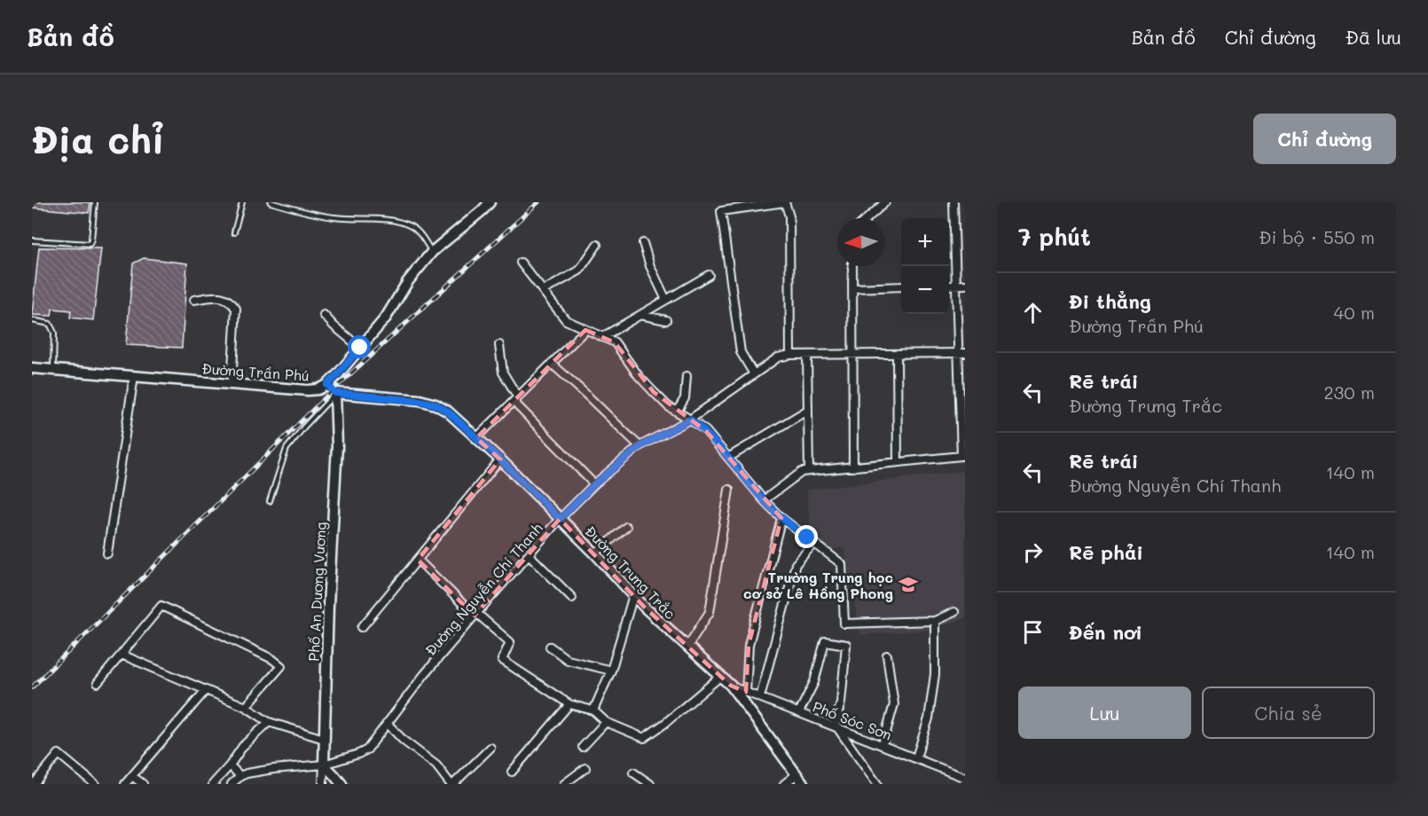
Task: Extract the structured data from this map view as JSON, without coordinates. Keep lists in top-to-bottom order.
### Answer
{
  "streets": {
    "street": [
      "Đường Trần Phú",
      "Đường Trưng Trắc",
      "Đường Nguyễn Chí Thanh",
      "Phố An Dương Vương",
      "Phố Sóc Sơn"
    ]
  },
  "crossings": [
    ["Đường Trưng Trắc", "Đường Nguyễn Chí Thanh"],
    ["Đường Trưng Trắc", "Phố An Dương Vương"],
    ["Đường Trưng Trắc", "Phố Sóc Sơn"],
    ["Đường Nguyễn Chí Thanh", "Phố An Dương Vương"]
  ],
  "places": {
    "school or university": ["Trường Trung học cơ sở Lê Hồng Phong"]
  },
  "north": "left",
  "page": {
    "header": "Bản đồ",
    "nav": ["Bản đồ", "Chỉ đường", "Đã lưu"],
    "buttons": [
      "Chỉ đường",
      ["Lưu", "Chia sẻ"]
    ],
    "title": "Địa chỉ",
    "heading": ["7 phút", "Đi bộ · 550 m"],
    "map_buttons": ["+", "−"],
    "list": [
      ["Đi thẳng", "Đường Trần Phú", "40 m"],
      ["Rẽ trái", "Đường Trưng Trắc", "230 m"],
      ["Rẽ trái", "Đường Nguyễn Chí Thanh", "140 m"],
      ["Rẽ phải", "140 m"],
      "Đến nơi"
    ]
  }
}
